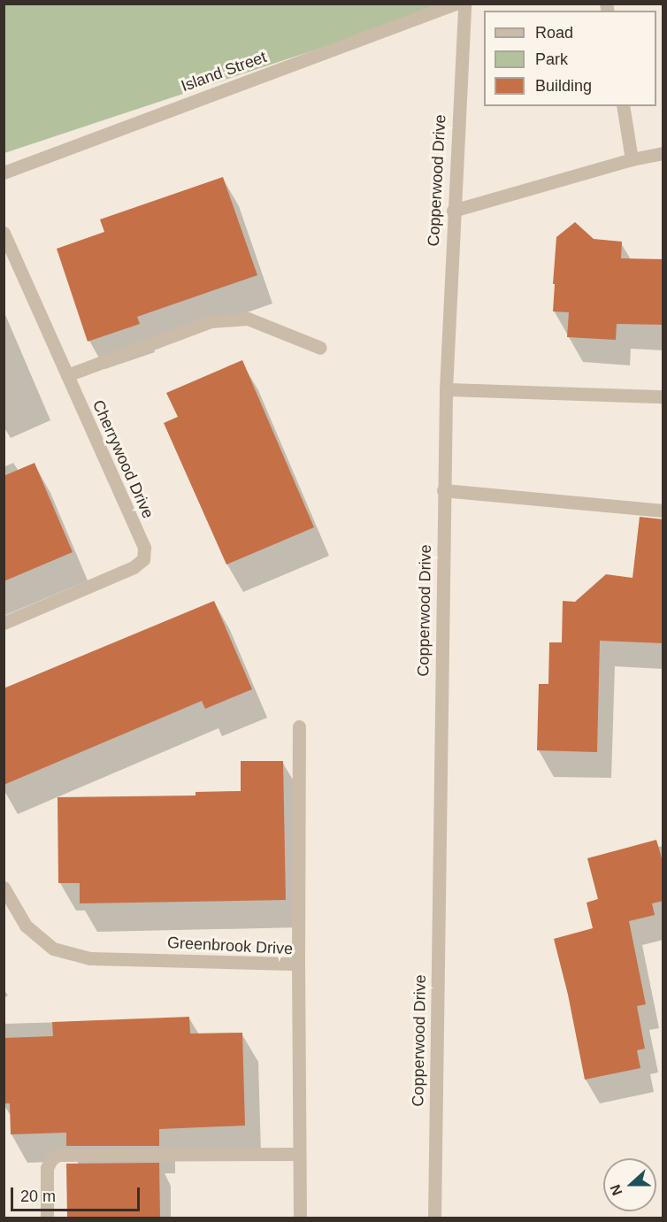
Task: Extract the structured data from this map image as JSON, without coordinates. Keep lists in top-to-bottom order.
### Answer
{
  "streets": {
    "street": [
      "Island Street",
      "Copperwood Drive",
      "Cherrywood Drive",
      "Greenbrook Drive"
    ]
  },
  "legend": ["Road", "Park", "Building"],
  "scale_bar": "20 m",
  "north": "left"
}
